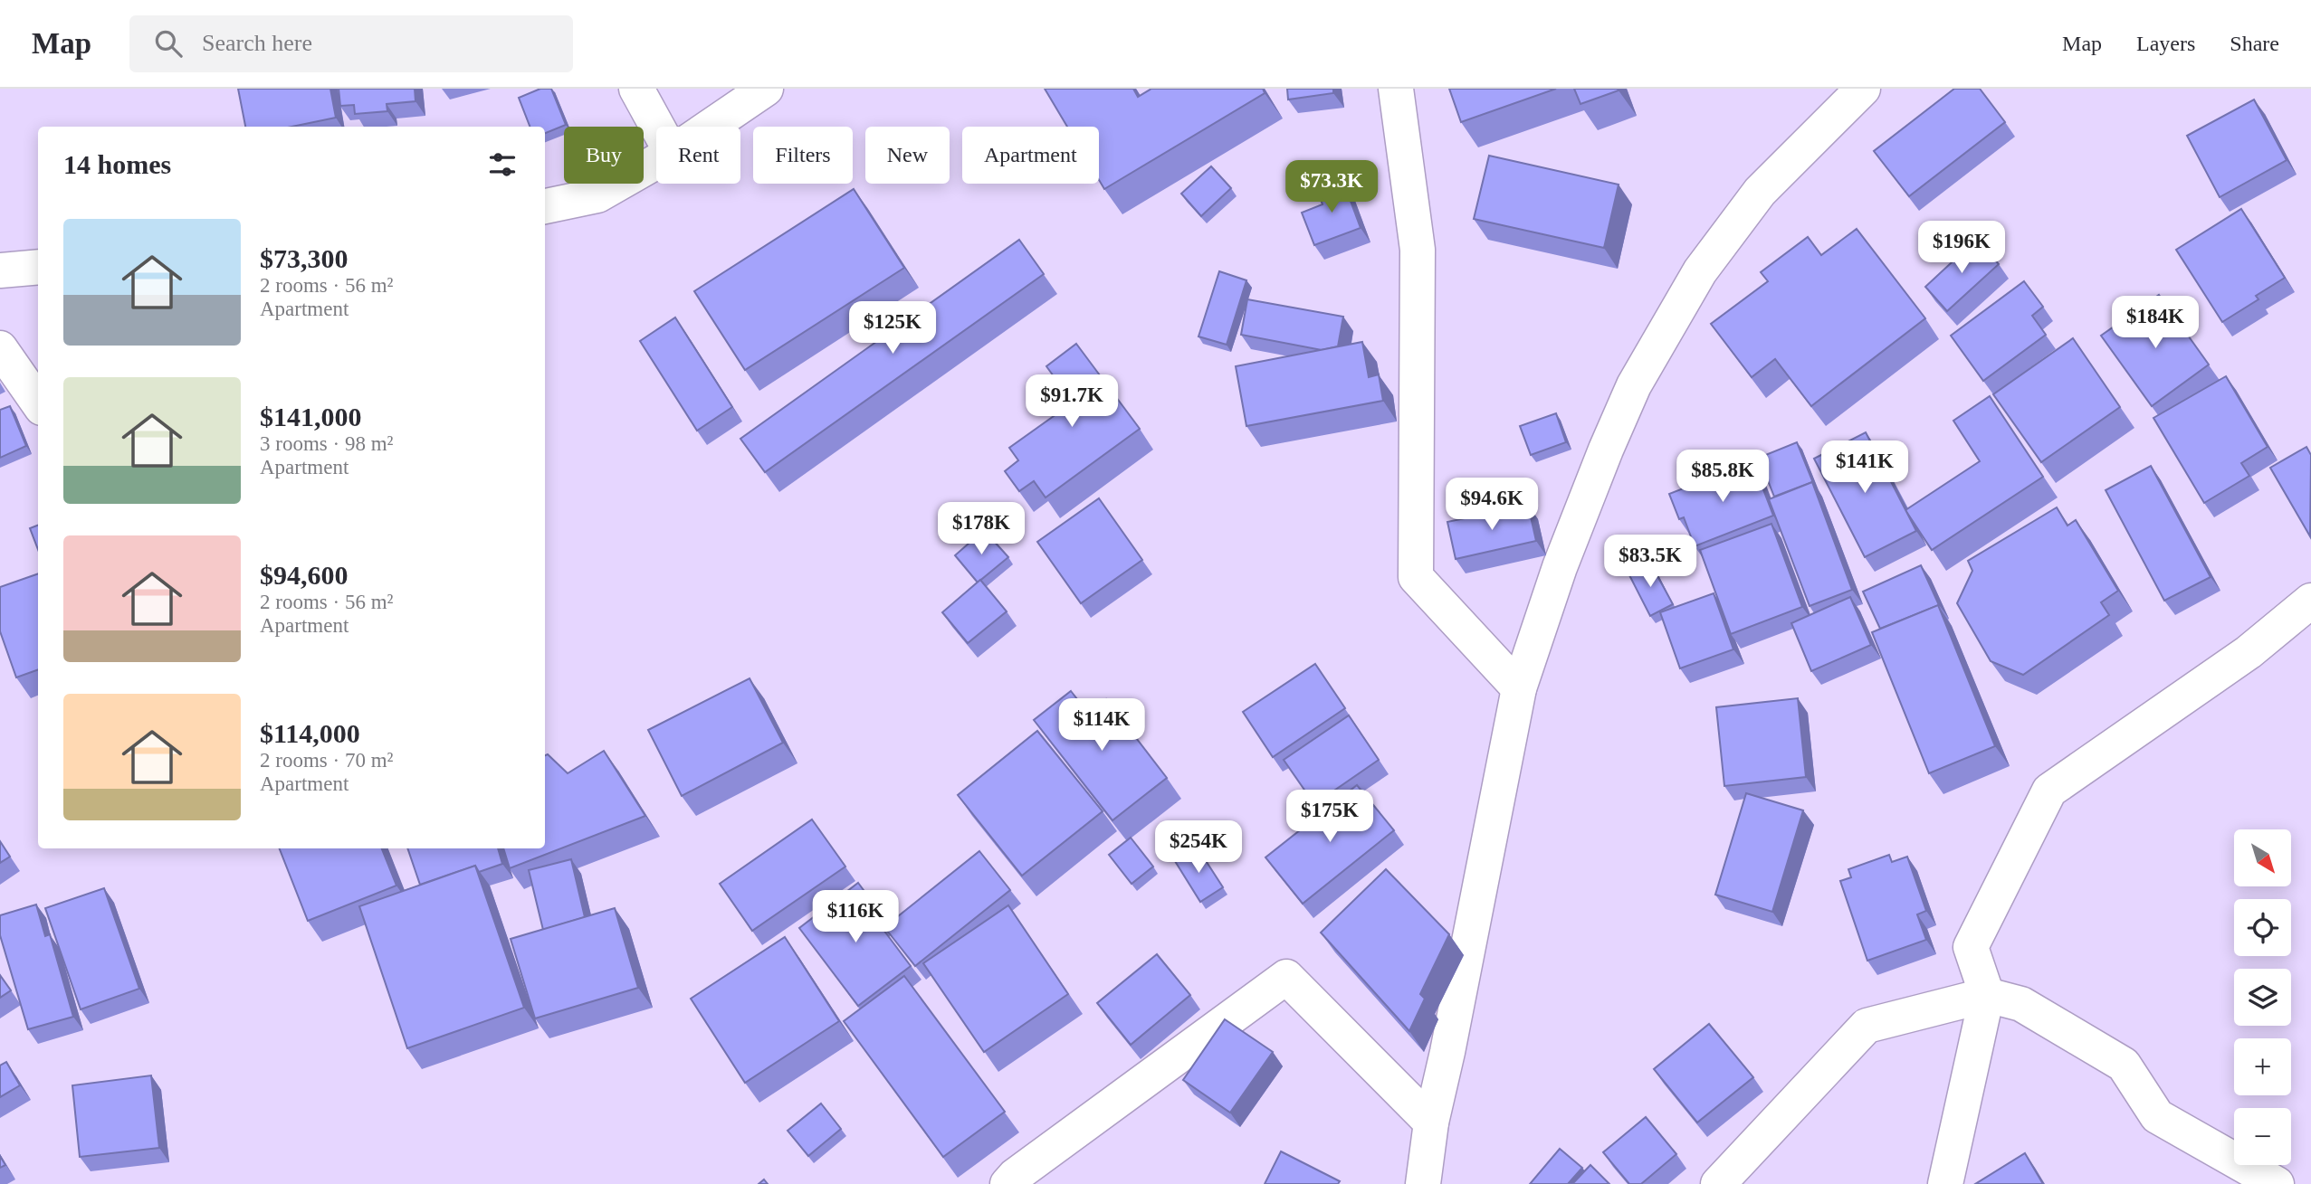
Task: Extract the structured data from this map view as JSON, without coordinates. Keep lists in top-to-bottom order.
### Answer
{
  "north": "bottom right",
  "page": {
    "header": "Map",
    "search": "Search here",
    "nav": ["Map", "Layers", "Share"],
    "chip": [
      "Buy",
      "Rent",
      "Filters",
      "New",
      "Apartment"
    ],
    "heading": "14 homes",
    "price": [
      "$73.3K",
      "$196K",
      "$184K",
      "$125K",
      "$91.7K",
      "$141K",
      "$85.8K",
      "$94.6K",
      "$178K",
      "$83.5K",
      "$114K",
      "$175K",
      "$254K",
      "$116K"
    ],
    "list": [
      {
        "name": "$73,300",
        "note": "2 rooms · 56 m² · Apartment"
      },
      {
        "name": "$141,000",
        "note": "3 rooms · 98 m² · Apartment"
      },
      {
        "name": "$94,600",
        "note": "2 rooms · 56 m² · Apartment"
      },
      {
        "name": "$114,000",
        "note": "2 rooms · 70 m² · Apartment"
      }
    ],
    "map_buttons": ["+", "−"]
  }
}
